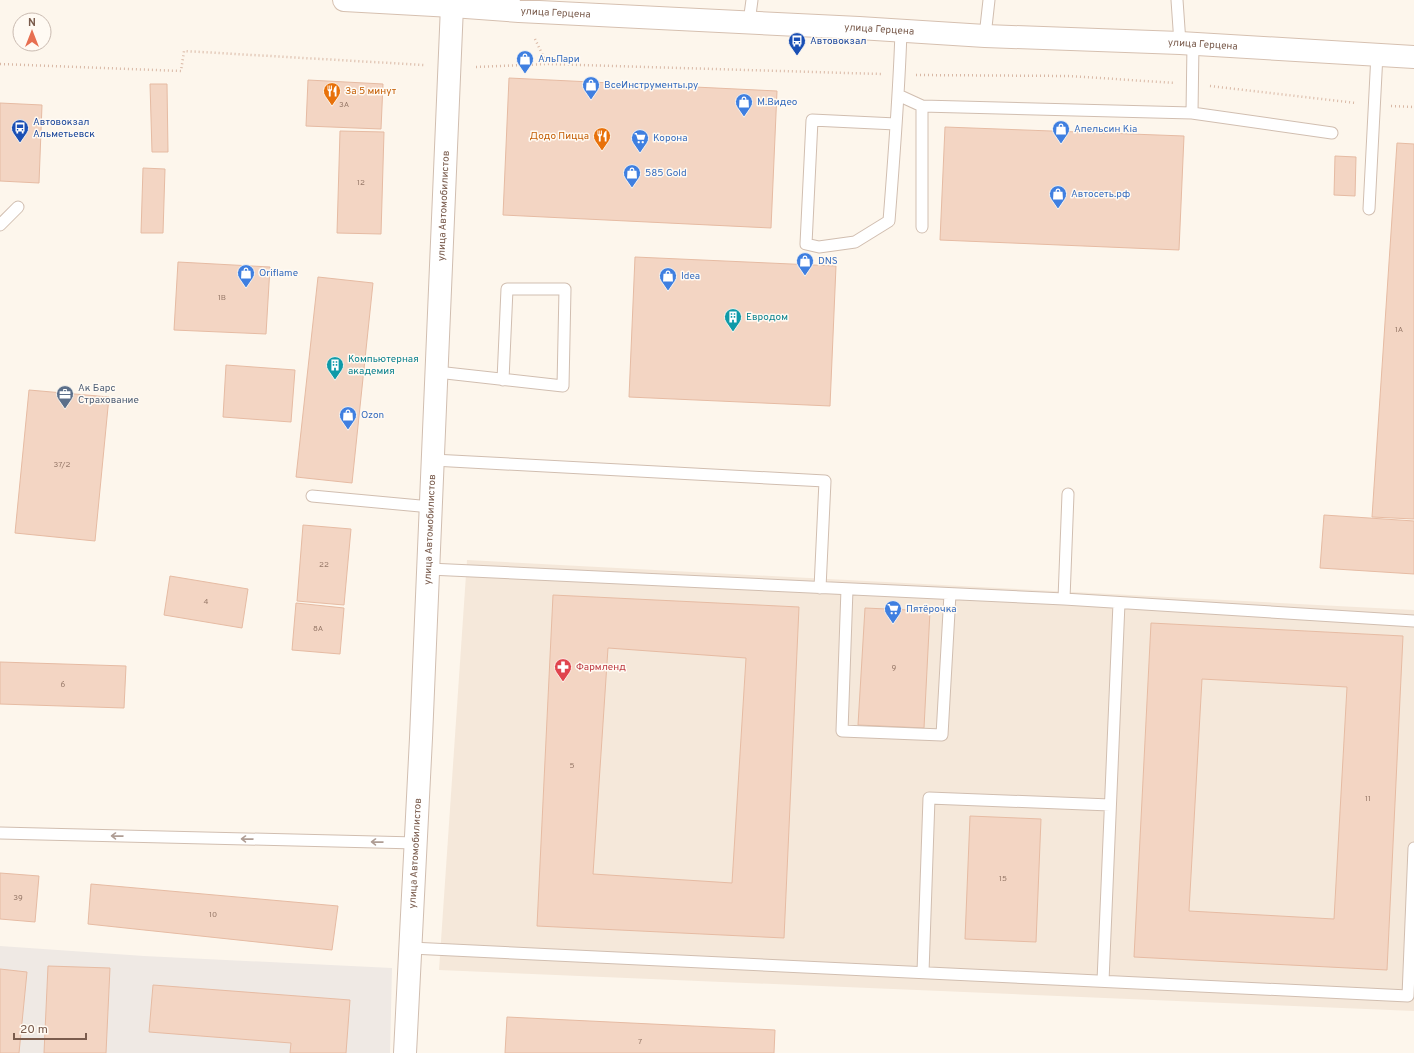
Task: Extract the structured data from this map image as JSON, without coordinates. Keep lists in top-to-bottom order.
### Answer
{
  "streets": {
    "main road": ["улица Герцена", "улица Автомобилистов"]
  },
  "crossings": [
    ["улица Герцена", "улица Автомобилистов"]
  ],
  "places": {
    "bus stop": ["Автовокзал", "Автовокзал Альметьевск"],
    "shop": [
      "АльПари",
      "ВсеИнструменты.ру",
      "М.Видео",
      "Апельсин Kia",
      "585 Gold",
      "Автосеть.рф",
      "DNS",
      "Oriflame",
      "Idea",
      "Ozon"
    ],
    "restaurant": ["За 5 минут", "Додо Пицца"],
    "supermarket": ["Корона", "Пятёрочка"],
    "building": ["Евродом", "Компьютерная академия"],
    "office": ["Ак Барс Страхование"],
    "pharmacy": ["Фармленд"]
  },
  "house_numbers": [
    "3А",
    "12",
    "1В",
    "1А",
    "37/2",
    "22",
    "4",
    "8А",
    "9",
    "6",
    "5",
    "11",
    "15",
    "39",
    "10",
    "7"
  ],
  "scale_bar": "20 m",
  "north": "top"
}
